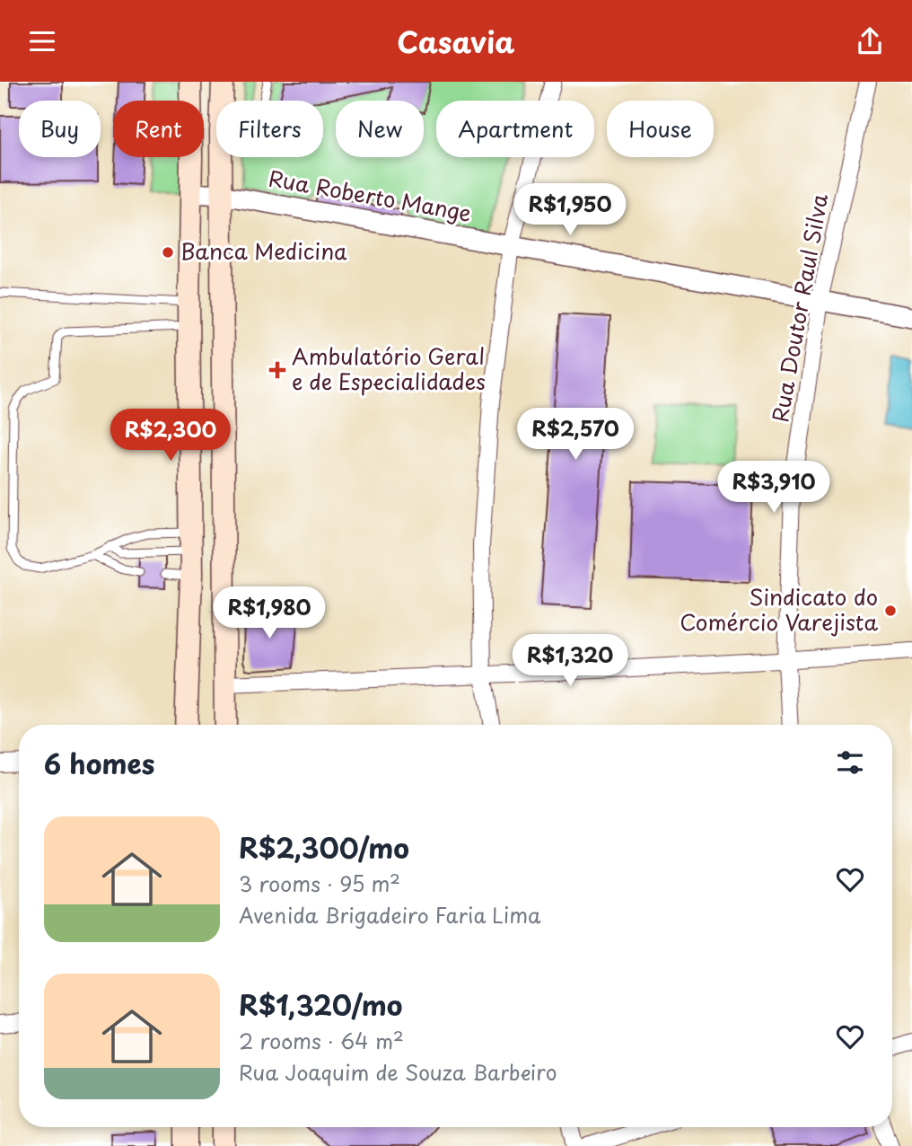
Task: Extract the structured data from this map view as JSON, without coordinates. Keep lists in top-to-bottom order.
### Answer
{
  "streets": {
    "street": ["Rua Roberto Mange", "Rua Doutor Raul Silva"]
  },
  "crossings": [
    ["Rua Roberto Mange", "Rua Doutor Raul Silva"]
  ],
  "places": {
    "other": ["Banca Medicina", "Sindicato do Comércio Varejista"],
    "health": ["Ambulatório Geral e de Especialidades"]
  },
  "page": {
    "header": "Casavia",
    "chip": [
      "Buy",
      "Rent",
      "Filters",
      "New",
      "Apartment",
      "House"
    ],
    "price": [
      "R$1,950",
      "R$2,570",
      "R$2,300",
      "R$3,910",
      "R$1,980",
      "R$1,320"
    ],
    "heading": "6 homes",
    "list": [
      {
        "name": "R$2,300/mo",
        "note": "3 rooms · 95 m² · Avenida Brigadeiro Faria Lima"
      },
      {
        "name": "R$1,320/mo",
        "note": "2 rooms · 64 m² · Rua Joaquim de Souza Barbeiro"
      }
    ]
  }
}
